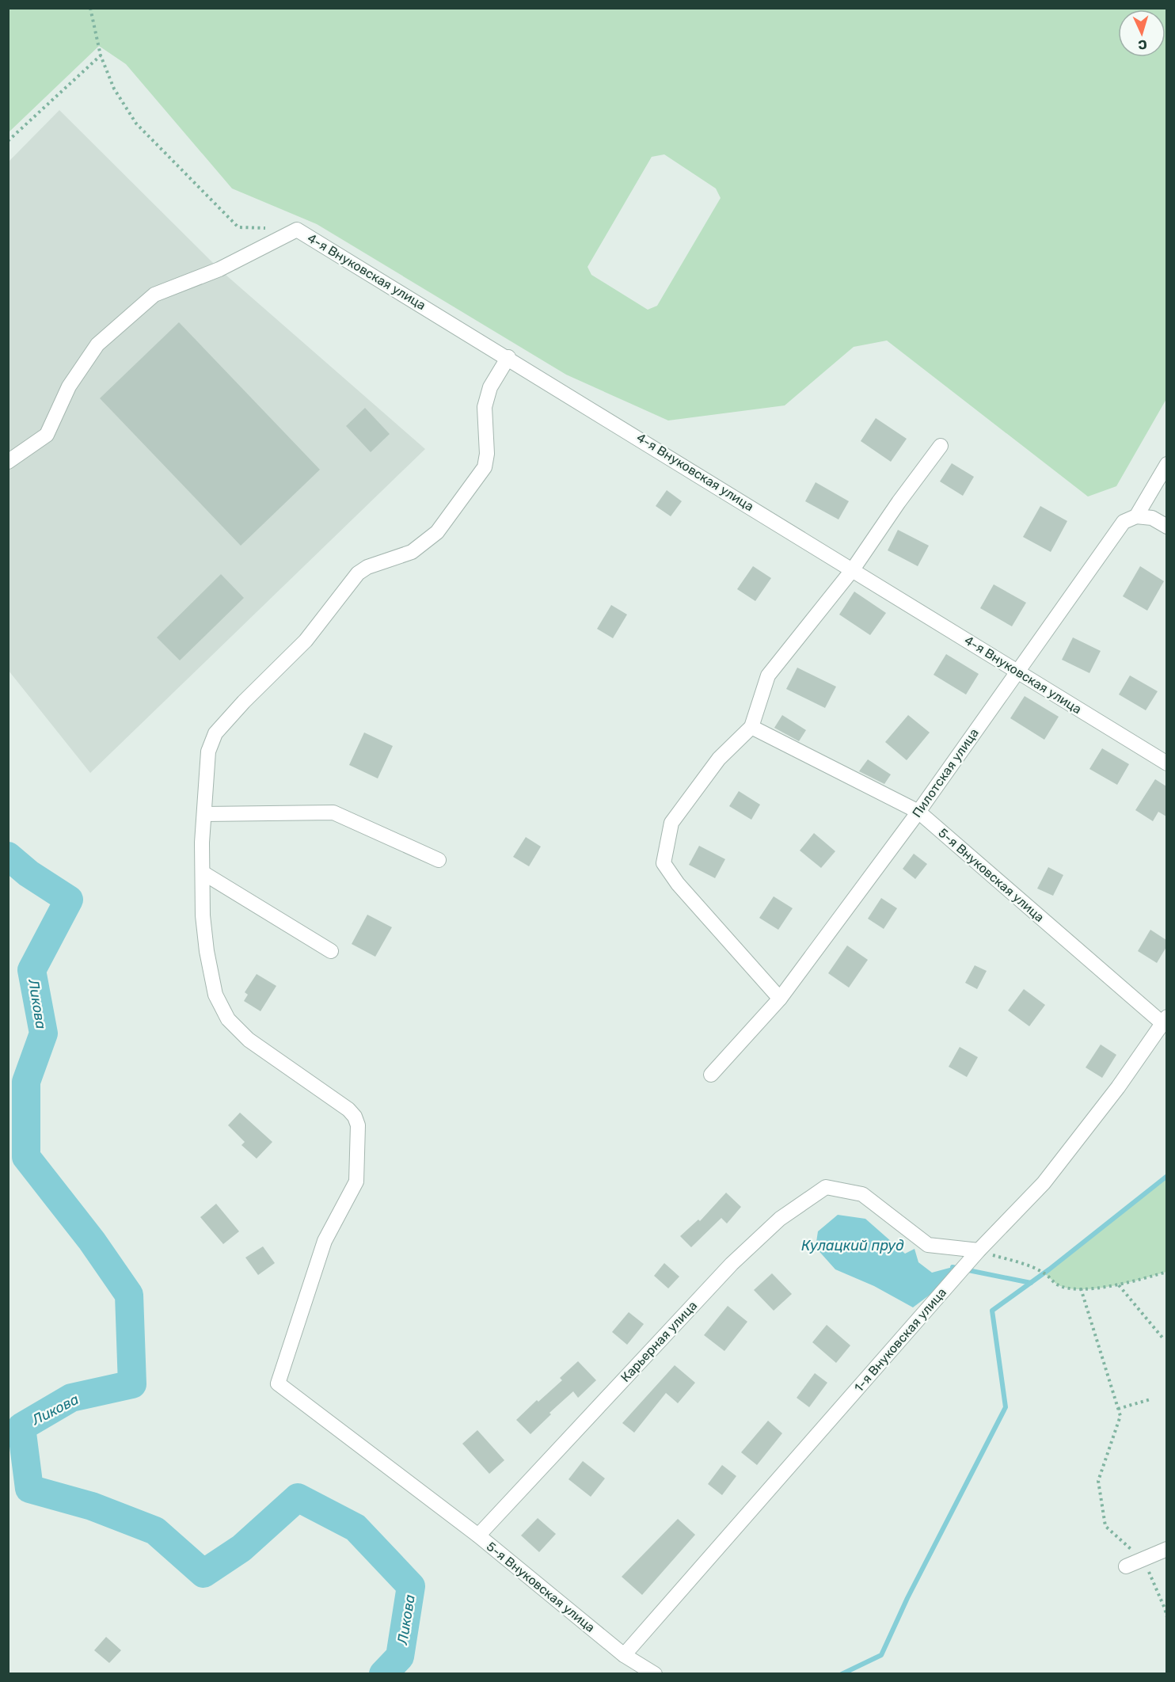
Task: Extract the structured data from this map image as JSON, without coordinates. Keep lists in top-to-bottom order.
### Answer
{
  "streets": {
    "street": [
      "4-я Внуковская улица",
      "Пилотская улица",
      "5-я Внуковская улица",
      "1-я Внуковская улица",
      "Карьерная улица"
    ]
  },
  "crossings": [
    ["4-я Внуковская улица", "Пилотская улица"],
    ["Пилотская улица", "5-я Внуковская улица"],
    ["5-я Внуковская улица", "1-я Внуковская улица"],
    ["5-я Внуковская улица", "Карьерная улица"],
    ["1-я Внуковская улица", "Карьерная улица"]
  ],
  "water": ["Ликова", "Кулацкий пруд"],
  "north": "bottom"
}
